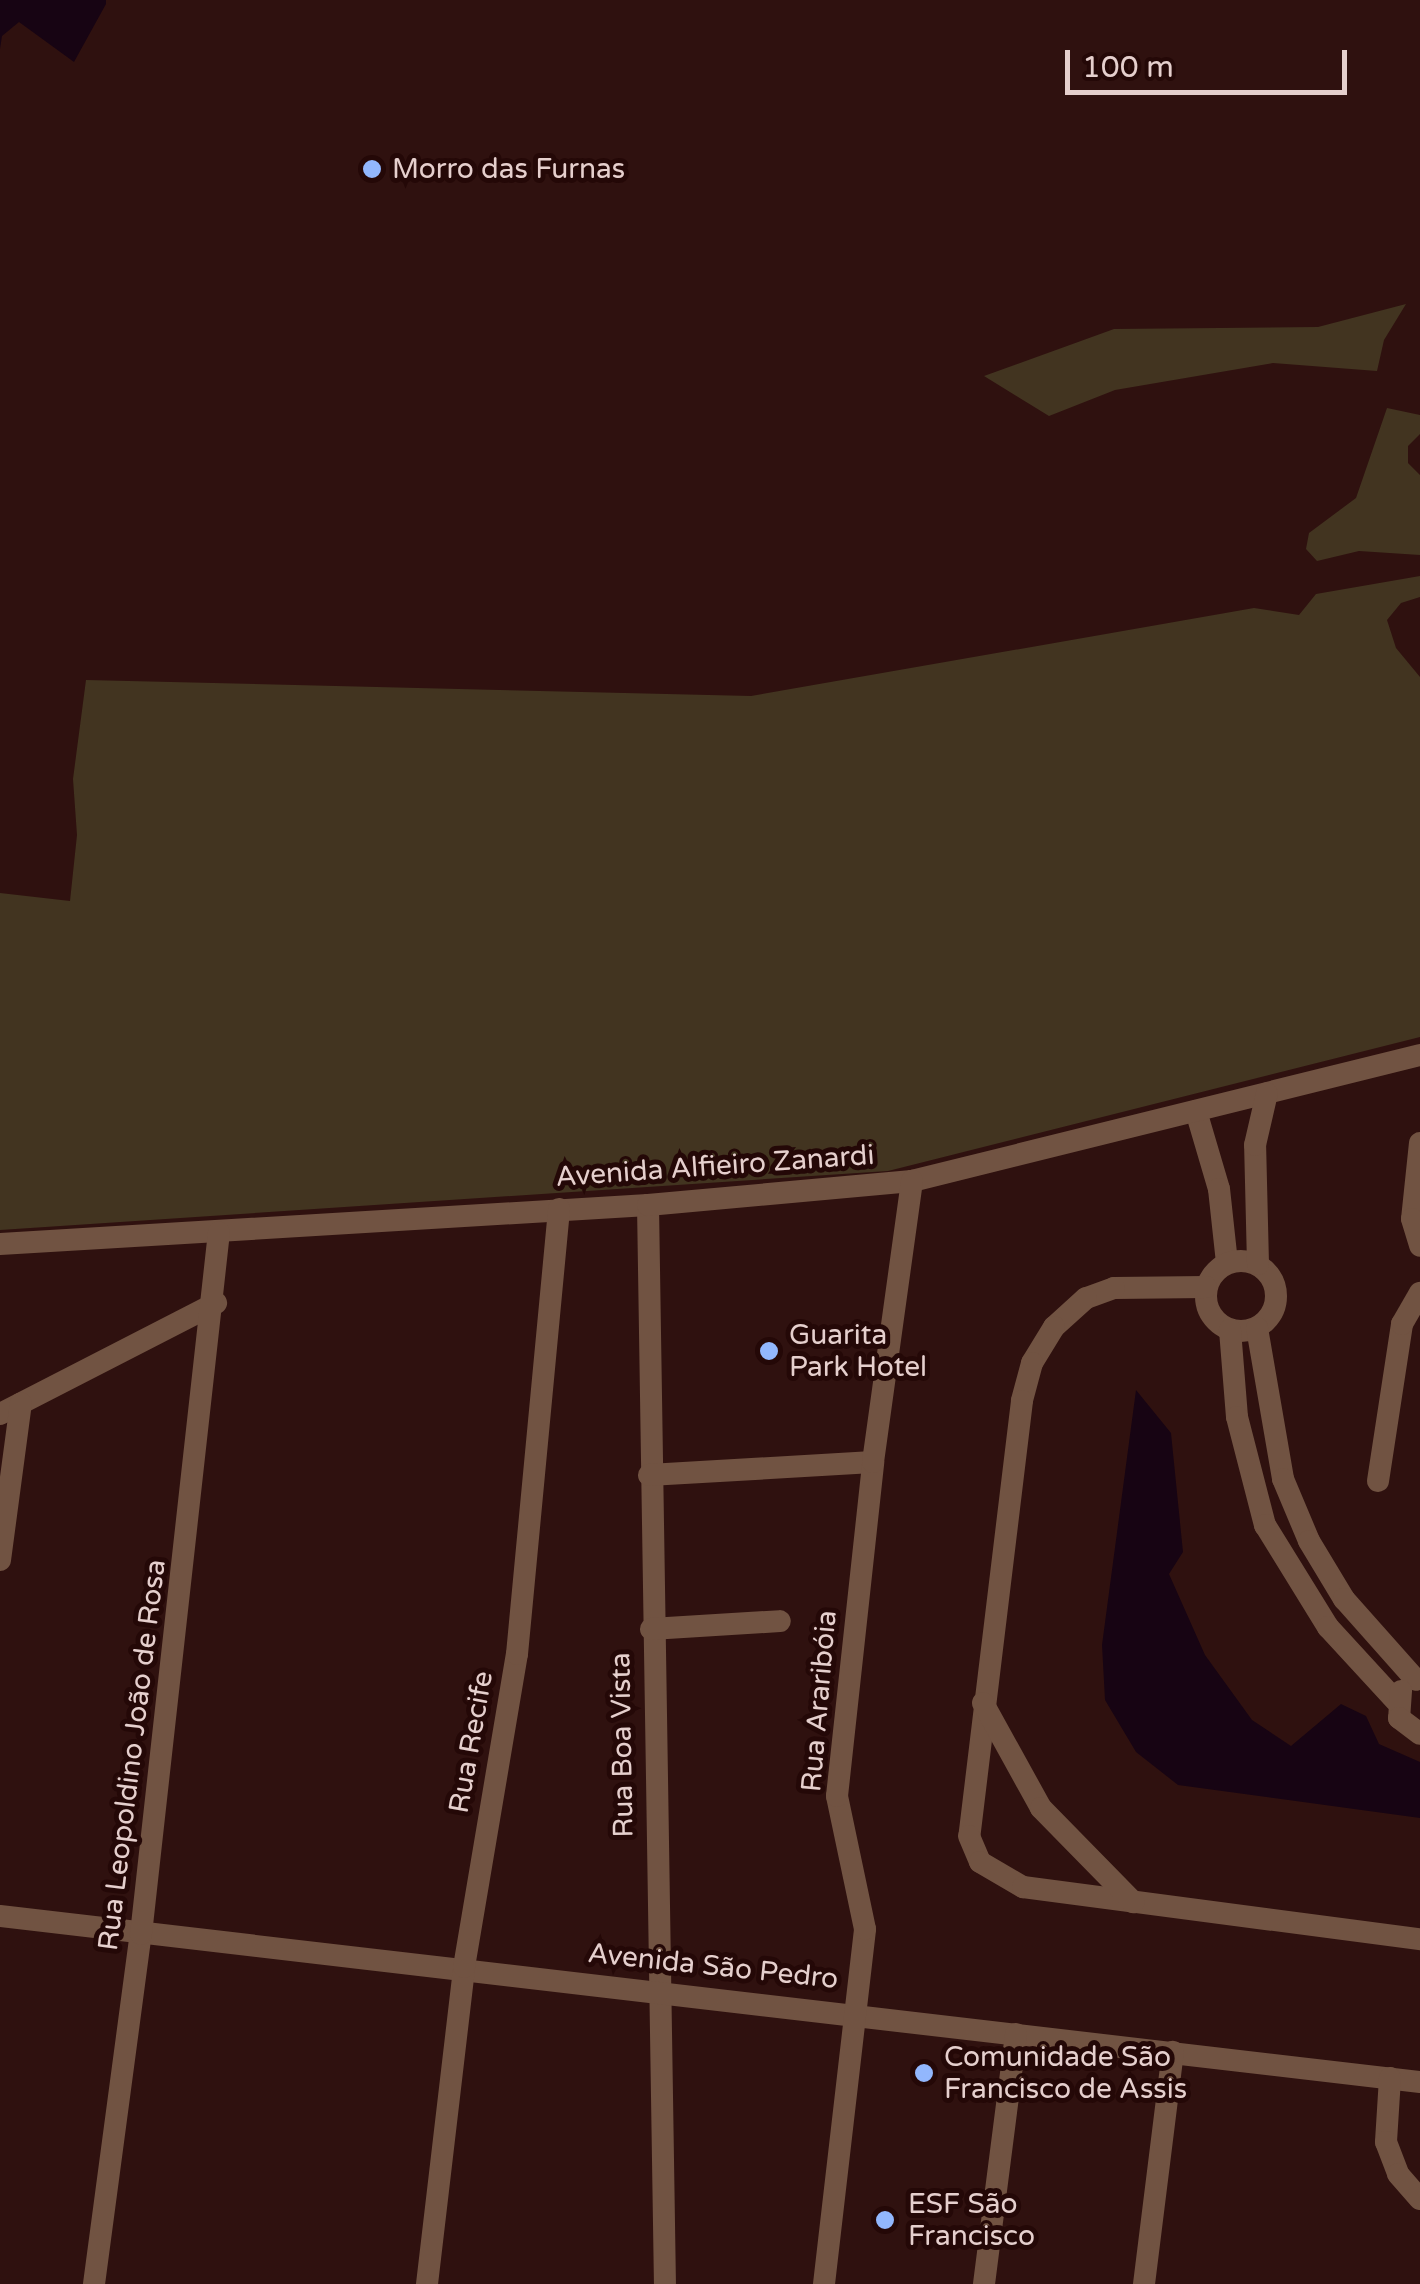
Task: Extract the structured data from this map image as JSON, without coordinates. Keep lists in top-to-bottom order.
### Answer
{
  "streets": {
    "street": [
      "Avenida Alfieiro Zanardi",
      "Rua Araribóia",
      "Rua Recife",
      "Rua Boa Vista",
      "Rua Leopoldino João de Rosa",
      "Avenida São Pedro"
    ]
  },
  "crossings": [
    ["Avenida Alfieiro Zanardi", "Rua Araribóia"],
    ["Avenida Alfieiro Zanardi", "Rua Recife"],
    ["Avenida Alfieiro Zanardi", "Rua Boa Vista"],
    ["Avenida Alfieiro Zanardi", "Rua Leopoldino João de Rosa"],
    ["Rua Araribóia", "Avenida São Pedro"],
    ["Rua Recife", "Avenida São Pedro"],
    ["Rua Boa Vista", "Avenida São Pedro"],
    ["Rua Leopoldino João de Rosa", "Avenida São Pedro"]
  ],
  "places": [
    "Morro das Furnas",
    "Guarita Park Hotel",
    "Comunidade São Francisco de Assis",
    "ESF São Francisco"
  ],
  "scale_bar": "100 m"
}
